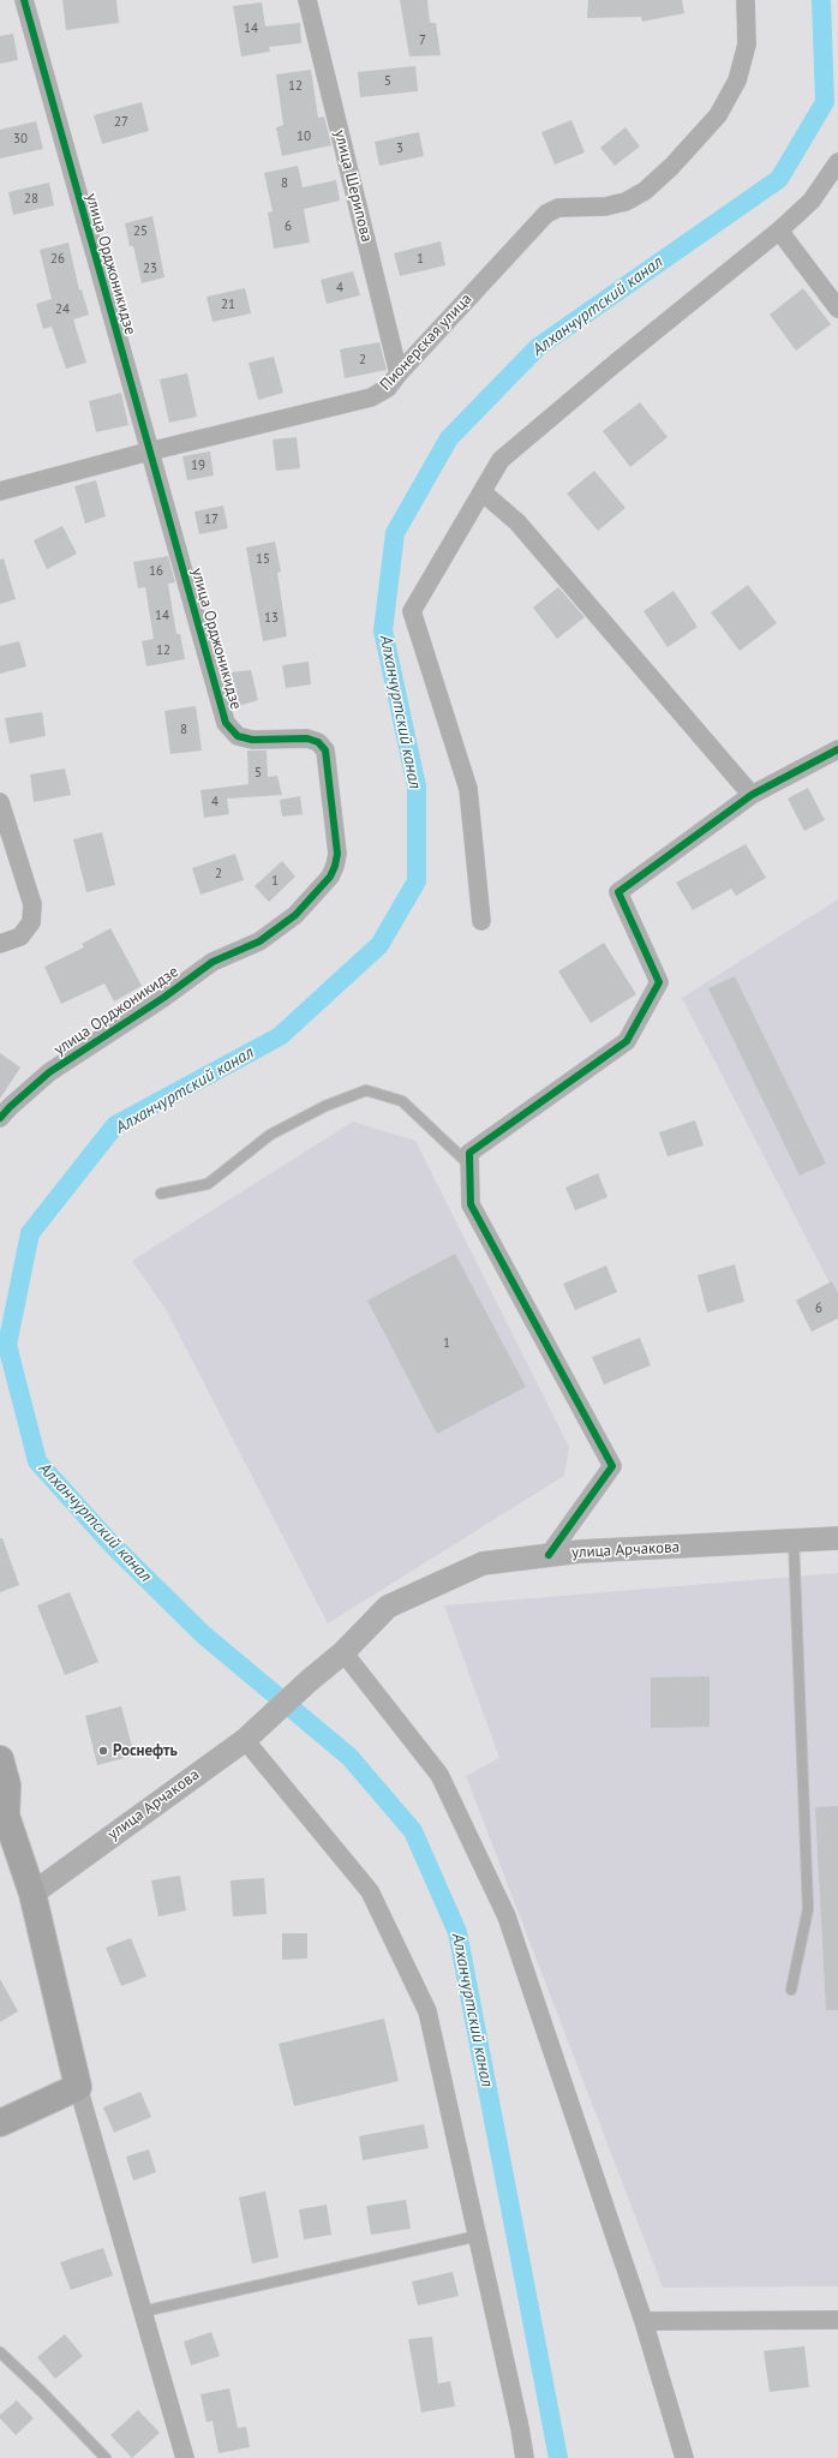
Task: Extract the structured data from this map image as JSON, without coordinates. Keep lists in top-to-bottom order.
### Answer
{
  "streets": {
    "street": [
      "улица Шерипова",
      "улица Орджоникидзе",
      "Пионерская улица",
      "улица Арчакова"
    ]
  },
  "crossings": [
    ["улица Шерипова", "Пионерская улица"],
    ["улица Орджоникидзе", "Пионерская улица"]
  ],
  "water": ["Алханчуртский канал"],
  "places": ["Роснефть"],
  "house_numbers": [
    "14",
    "7",
    "5",
    "12",
    "27",
    "10",
    "30",
    "3",
    "8",
    "28",
    "6",
    "25",
    "26",
    "1",
    "23",
    "4",
    "21",
    "24",
    "2",
    "19",
    "17",
    "15",
    "16",
    "14",
    "13",
    "12",
    "8",
    "5",
    "4",
    "2",
    "1",
    "6",
    "1"
  ]
}
